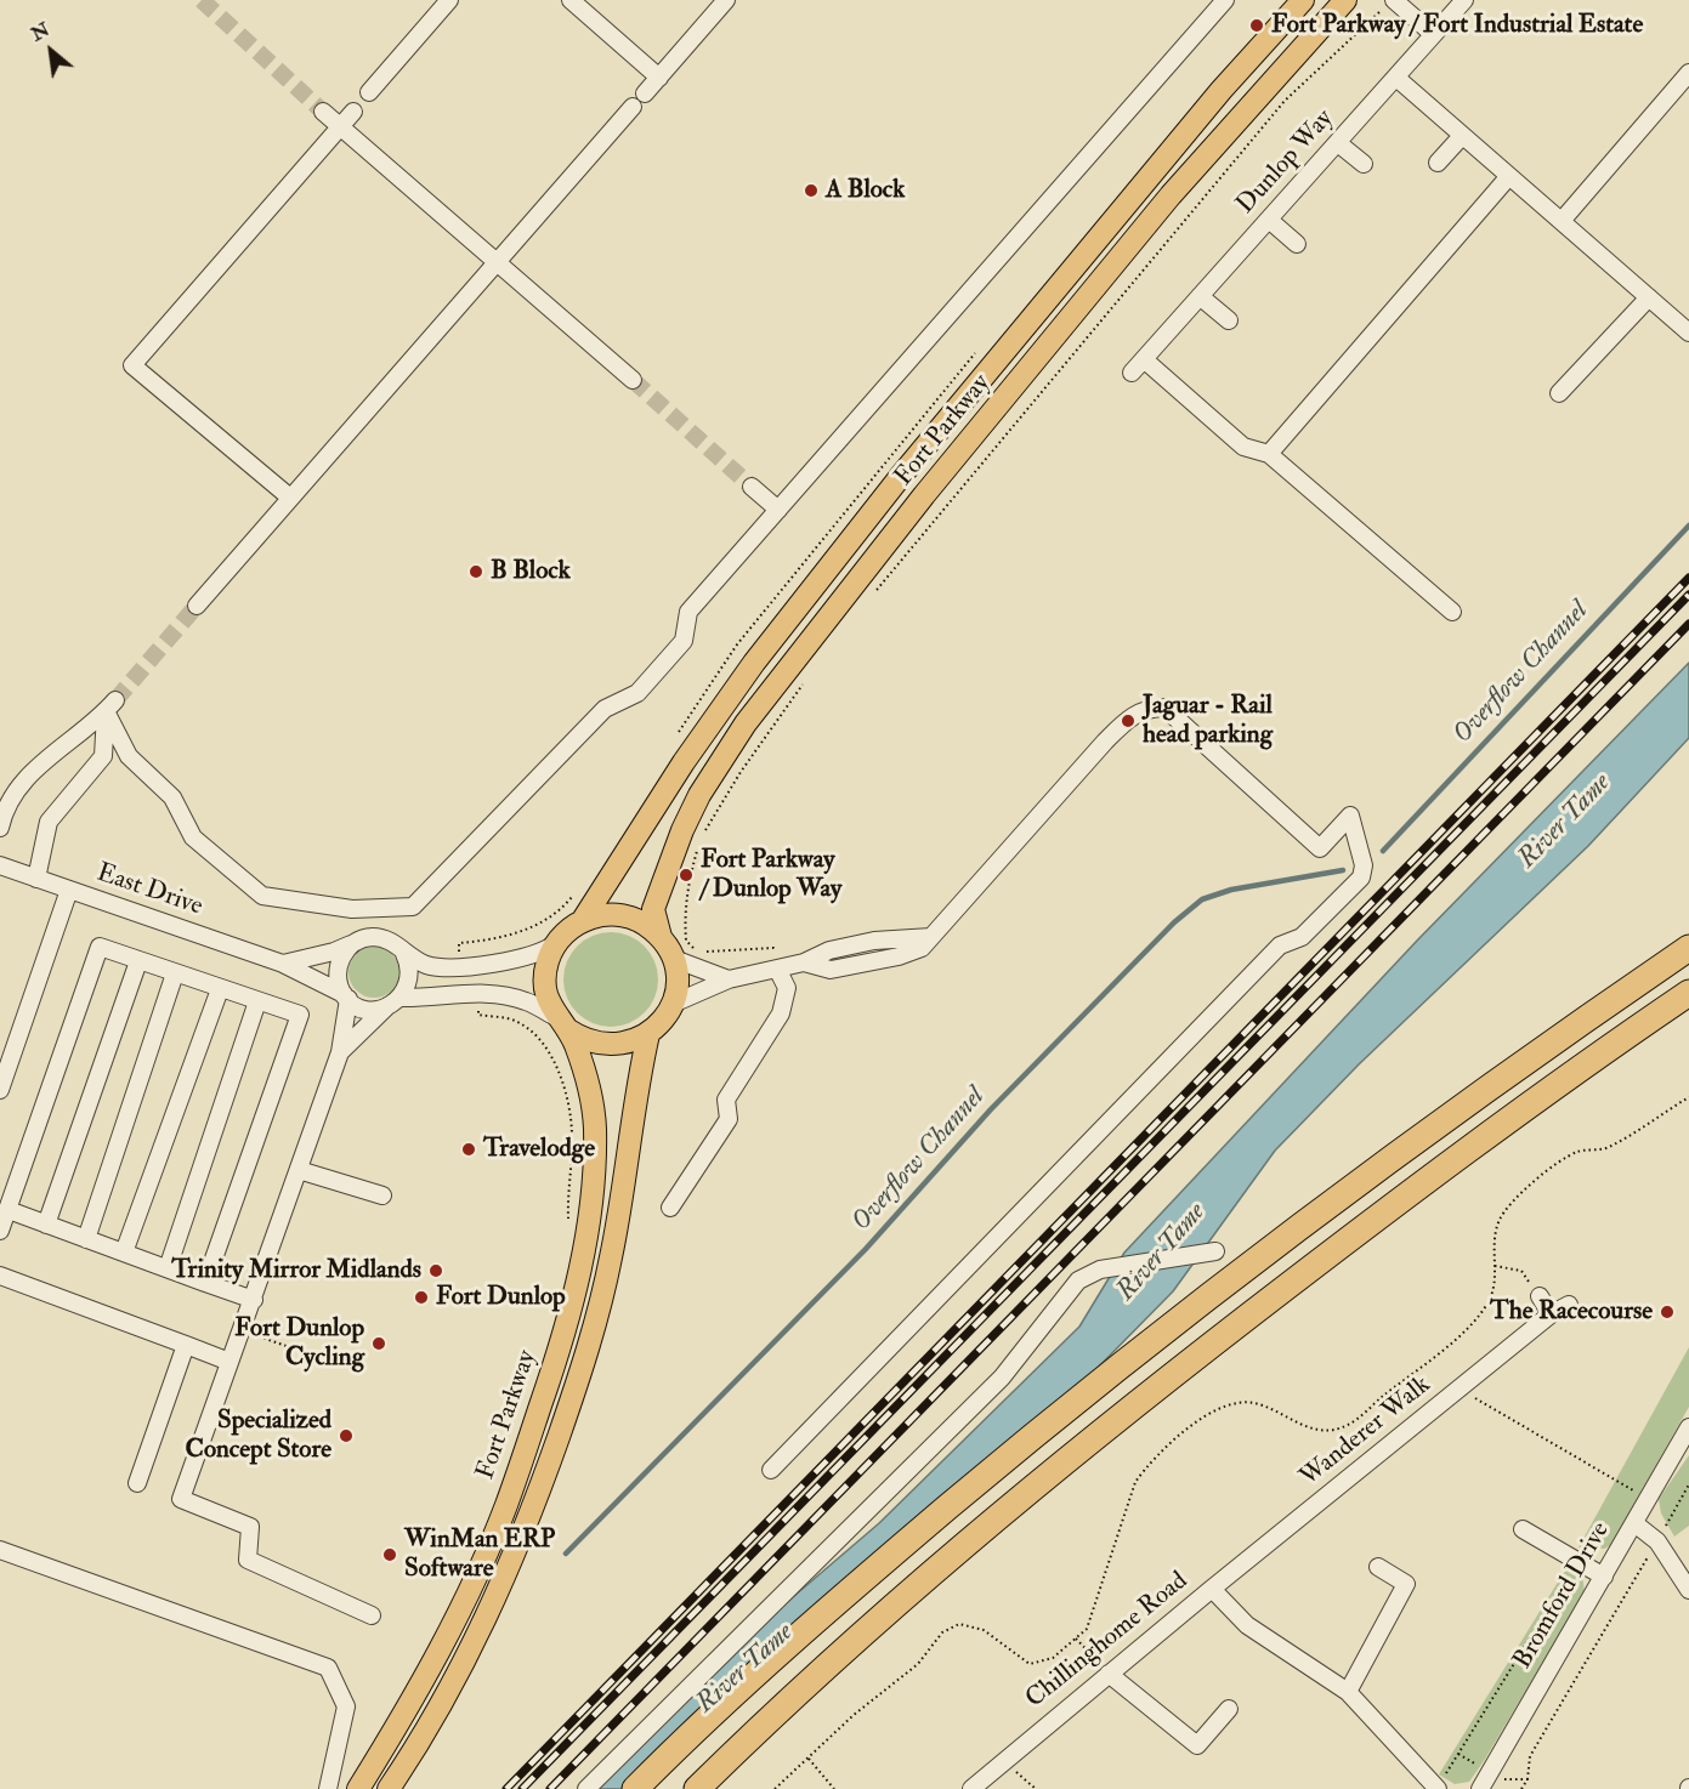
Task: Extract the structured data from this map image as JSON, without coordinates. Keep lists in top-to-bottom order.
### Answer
{
  "streets": {
    "main road": ["Fort Parkway"],
    "street": [
      "Dunlop Way",
      "East Drive",
      "Wanderer Walk",
      "Bromford Drive",
      "Chillinghome Road"
    ]
  },
  "crossings": [
    ["Wanderer Walk", "Chillinghome Road"]
  ],
  "water": ["Overflow Channel", "River Tame"],
  "places": [
    "Fort Parkway / Fort Industrial Estate",
    "A Block",
    "B Block",
    "Jaguar - Rail head parking",
    "Fort Parkway / Dunlop Way",
    "Travelodge",
    "Trinity Mirror Midlands",
    "Fort Dunlop",
    "The Racecourse",
    "Fort Dunlop Cycling",
    "Specialized Concept Store",
    "WinMan ERP Software"
  ],
  "north": "top left"
}
